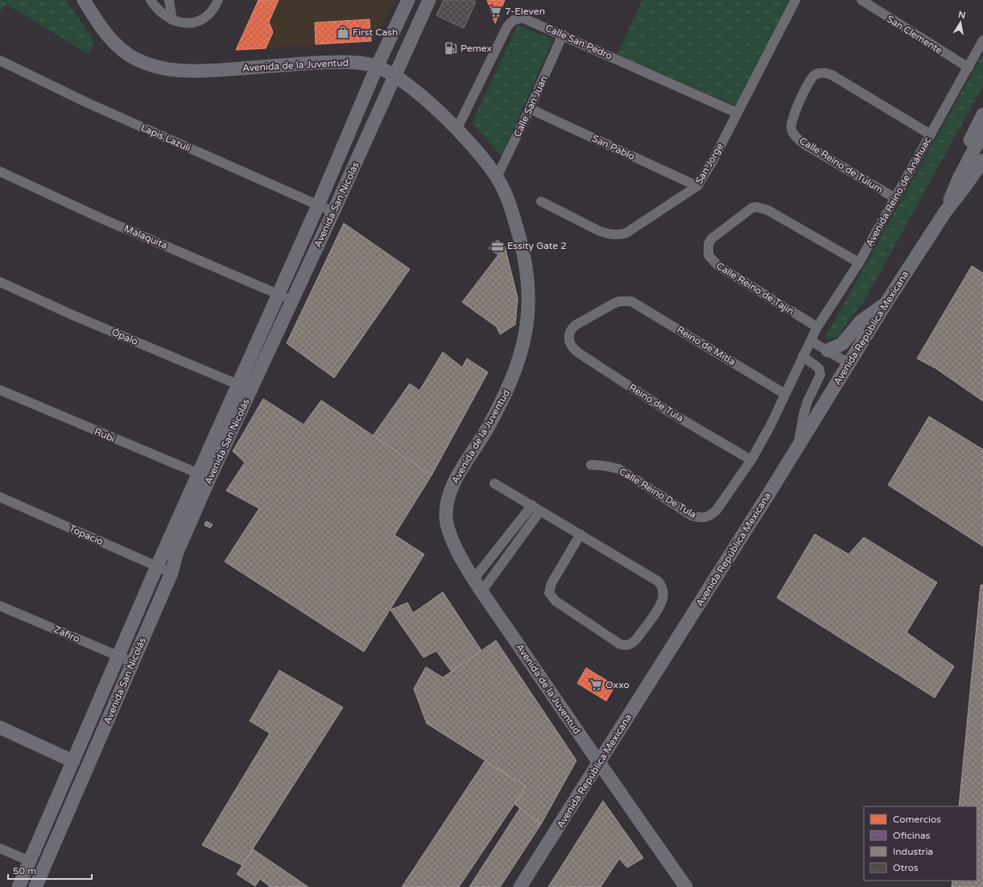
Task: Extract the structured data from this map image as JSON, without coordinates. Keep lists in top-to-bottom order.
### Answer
{
  "streets": {
    "street": [
      "San Clemente",
      "Calle San Pedro",
      "Avenida de la Juventud",
      "Calle San Juan",
      "Lapis Lazuli",
      "San Pablo",
      "San Jorge",
      "Calle Reino de Tulum",
      "Avenida Reino de Anáhuac",
      "Avenida San Nicolás",
      "Malaquita",
      "Calle Reino de Tajín",
      "Avenida República Mexicana",
      "Ópalo",
      "Reino de Mitla",
      "Reino de Tula",
      "Rubí",
      "Calle Reino De Tula",
      "Topacio",
      "Zafiro"
    ]
  },
  "crossings": [
    ["San Clemente", "Avenida Reino de Anáhuac"],
    ["Calle San Pedro", "Avenida de la Juventud"],
    ["Calle San Pedro", "Calle San Juan"],
    ["Calle San Pedro", "San Jorge"],
    ["Avenida de la Juventud", "Calle San Juan"],
    ["Avenida de la Juventud", "Avenida San Nicolás"],
    ["Avenida de la Juventud", "Avenida República Mexicana"],
    ["Calle San Juan", "San Pablo"],
    ["Lapis Lazuli", "Avenida San Nicolás"],
    ["San Pablo", "San Jorge"],
    ["Calle Reino de Tulum", "Avenida Reino de Anáhuac"],
    ["Avenida Reino de Anáhuac", "Calle Reino de Tajín"],
    ["Avenida Reino de Anáhuac", "Reino de Mitla"],
    ["Avenida Reino de Anáhuac", "Reino de Tula"],
    ["Avenida Reino de Anáhuac", "Calle Reino De Tula"],
    ["Avenida San Nicolás", "Malaquita"],
    ["Avenida San Nicolás", "Ópalo"],
    ["Avenida San Nicolás", "Rubí"],
    ["Avenida San Nicolás", "Topacio"],
    ["Avenida San Nicolás", "Zafiro"],
    ["Reino de Mitla", "Reino de Tula"]
  ],
  "places": {
    "supermarket": ["7-Eleven", "Oxxo"],
    "shop": ["First Cash"],
    "fuel station": ["Pemex"],
    "office": ["Essity Gate 2"]
  },
  "legend": [
    "Comercios",
    "Oficinas",
    "Industria",
    "Otros"
  ],
  "scale_bar": "50 m",
  "north": "top"
}
